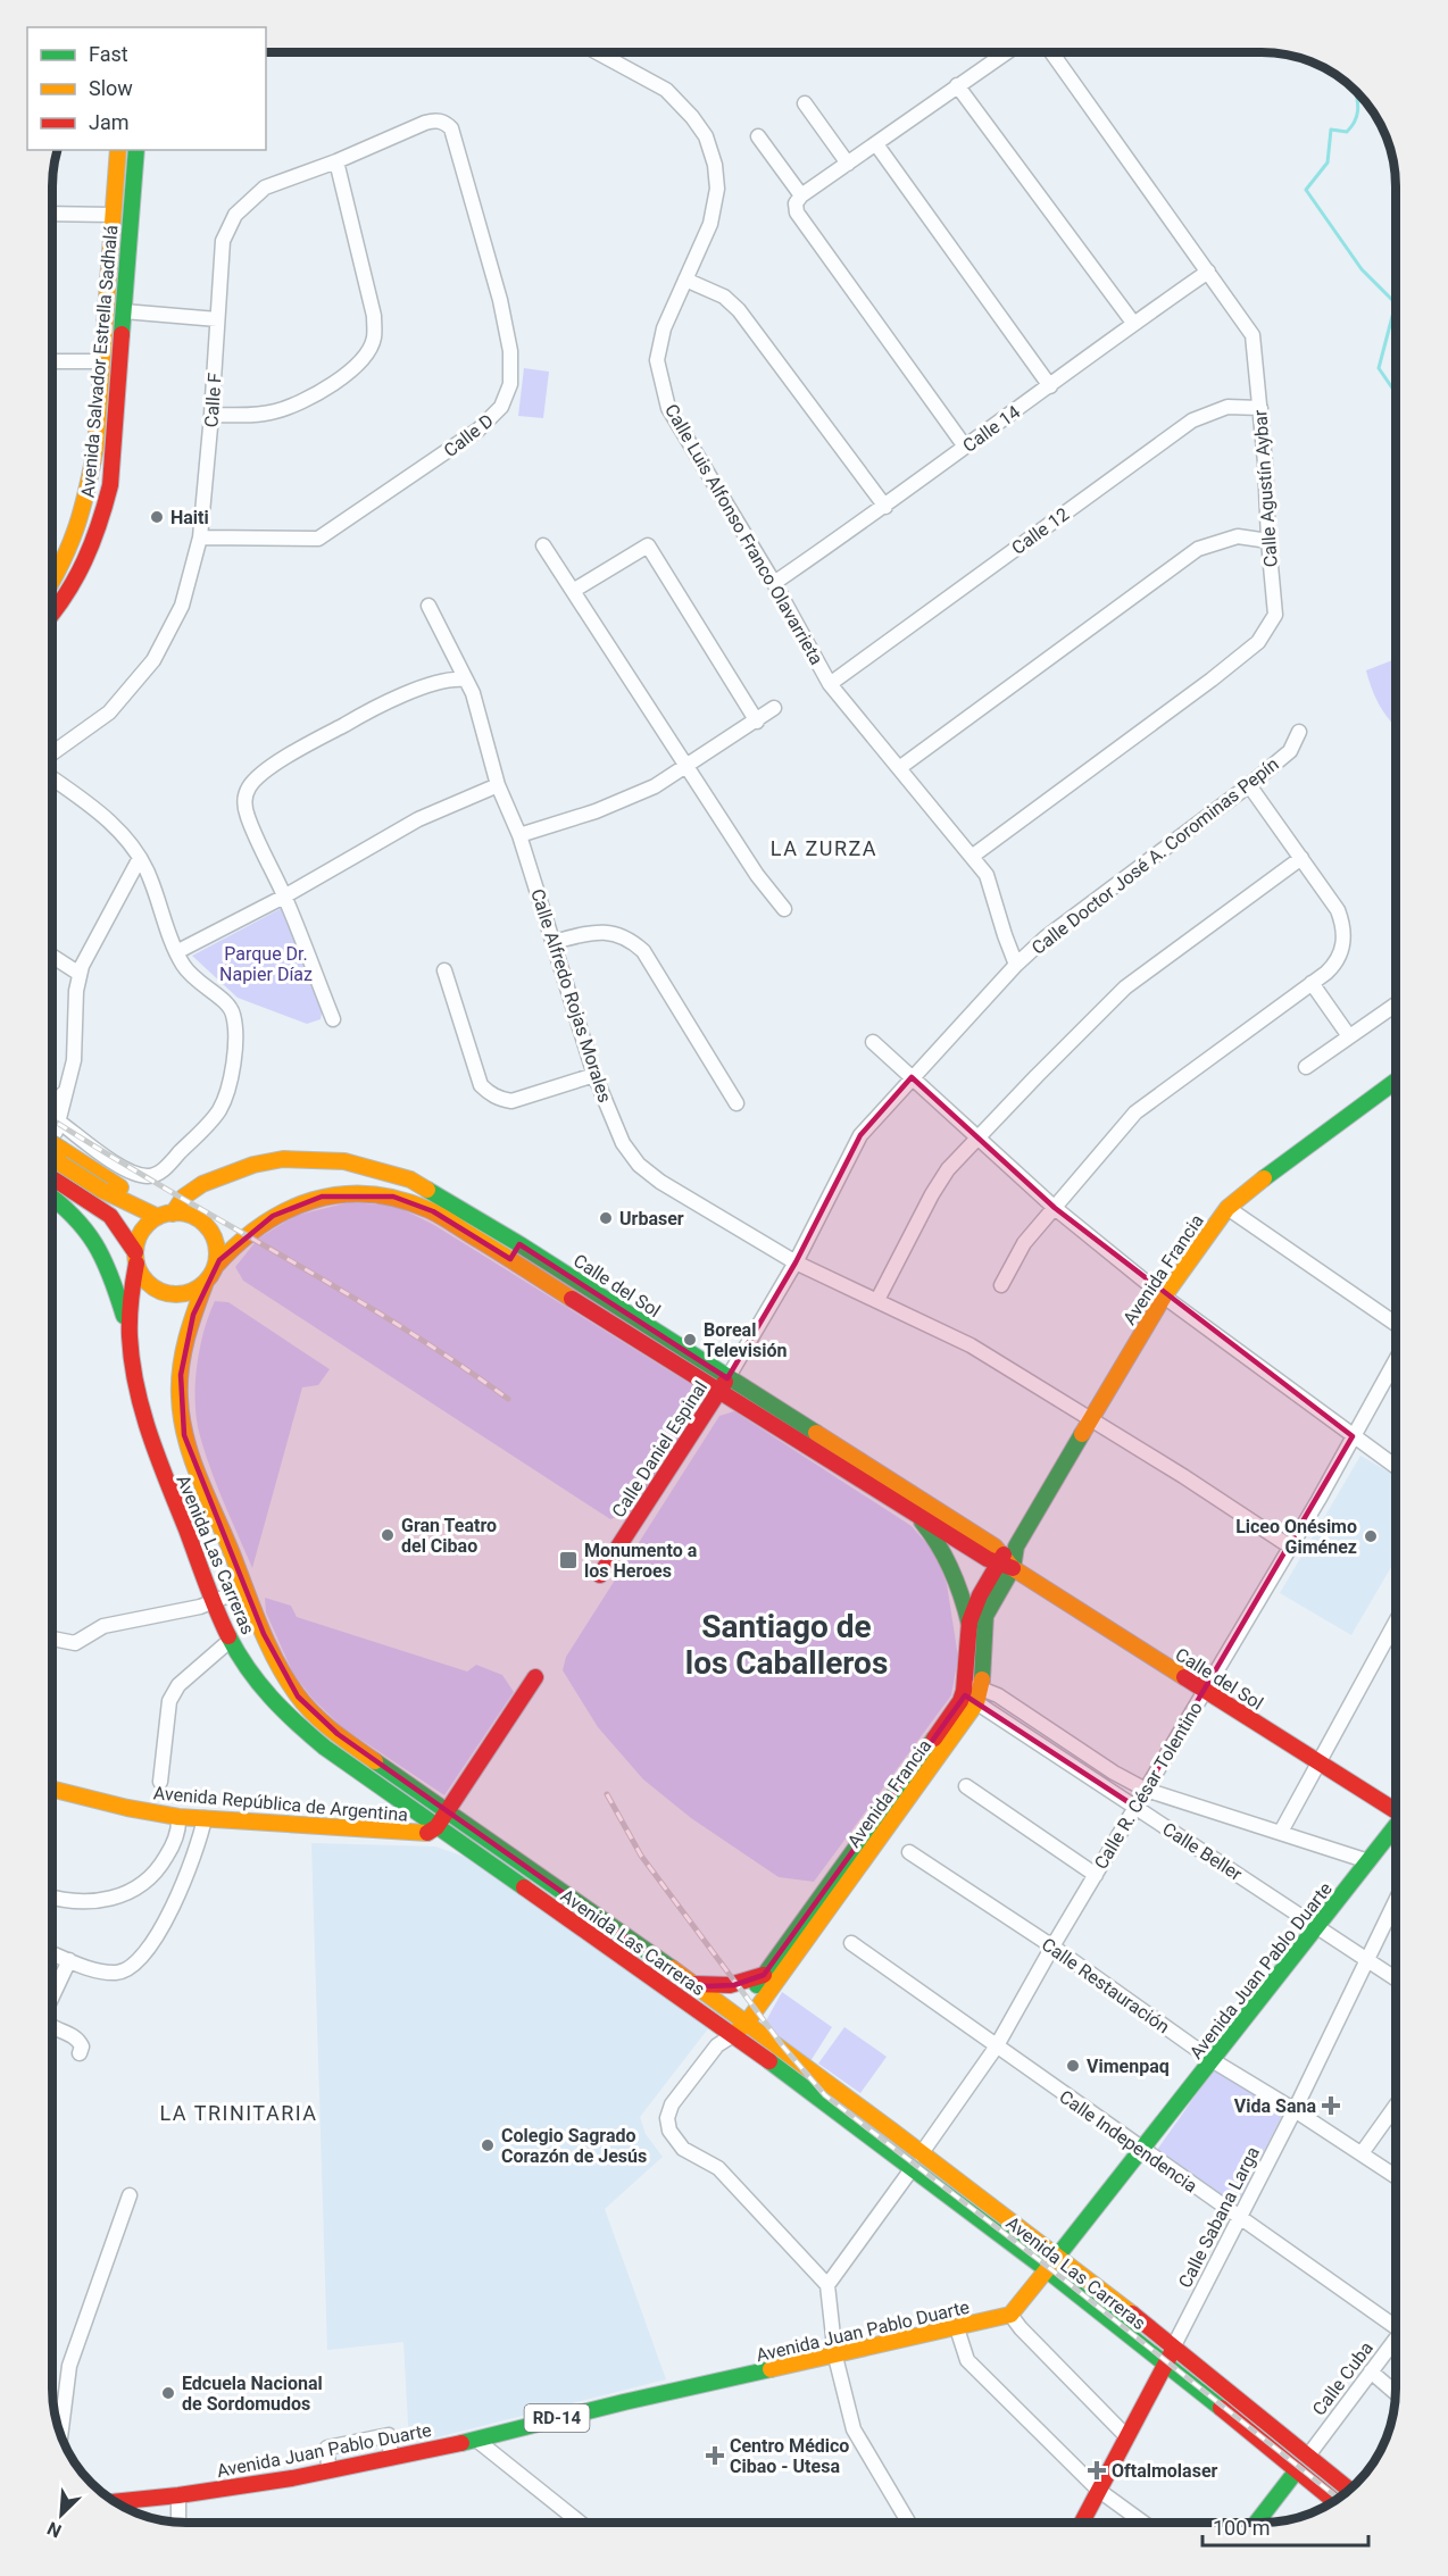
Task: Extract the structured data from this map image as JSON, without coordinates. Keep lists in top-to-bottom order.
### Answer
{
  "streets": {
    "main road": [
      "Avenida Salvador Estrella Sadhalá",
      "Avenida Francia",
      "Calle del Sol",
      "Calle Daniel Espinal",
      "Avenida Las Carreras",
      "Avenida República de Argentina",
      "Avenida Juan Pablo Duarte",
      "Calle Sabana Larga",
      "RD-14"
    ],
    "street": [
      "Calle F",
      "Calle 14",
      "Calle D",
      "Calle Agustín Aybar",
      "Calle 12",
      "Calle Luis Alfonso Franco Olavarrieta",
      "Calle Doctor José A. Corominas Pepín",
      "Calle Alfredo Rojas Morales",
      "Calle R. César Tolentino",
      "Calle Beller",
      "Calle Restauración",
      "Calle Independencia",
      "Calle Cuba"
    ]
  },
  "crossings": [
    ["Calle F", "Calle D"],
    ["Calle 14", "Calle Agustín Aybar"],
    ["Calle 14", "Calle Luis Alfonso Franco Olavarrieta"],
    ["Calle Agustín Aybar", "Calle 12"],
    ["Calle Agustín Aybar", "Calle Luis Alfonso Franco Olavarrieta"],
    ["Calle 12", "Calle Luis Alfonso Franco Olavarrieta"],
    ["Calle Luis Alfonso Franco Olavarrieta", "Calle Doctor José A. Corominas Pepín"],
    ["Calle Doctor José A. Corominas Pepín", "Calle Alfredo Rojas Morales"],
    ["Calle Doctor José A. Corominas Pepín", "Calle del Sol"],
    ["Calle Doctor José A. Corominas Pepín", "Calle Daniel Espinal"],
    ["Calle Alfredo Rojas Morales", "Avenida Francia"],
    ["Calle Alfredo Rojas Morales", "Calle R. César Tolentino"],
    ["Avenida Francia", "Calle del Sol"],
    ["Avenida Francia", "Avenida Las Carreras"],
    ["Avenida Francia", "Calle Beller"],
    ["Calle del Sol", "Calle Daniel Espinal"],
    ["Calle del Sol", "Avenida Las Carreras"],
    ["Calle del Sol", "Calle R. César Tolentino"],
    ["Avenida Las Carreras", "Calle R. César Tolentino"],
    ["Avenida Las Carreras", "Avenida República de Argentina"],
    ["Avenida Las Carreras", "Avenida Juan Pablo Duarte"],
    ["Avenida Las Carreras", "Calle Sabana Larga"],
    ["Avenida Las Carreras", "Calle Cuba"],
    ["Calle R. César Tolentino", "Calle Beller"],
    ["Calle R. César Tolentino", "Calle Restauración"],
    ["Calle R. César Tolentino", "Calle Independencia"],
    ["Calle Beller", "Avenida Juan Pablo Duarte"],
    ["Calle Beller", "Calle Sabana Larga"],
    ["Avenida Juan Pablo Duarte", "Calle Restauración"],
    ["Avenida Juan Pablo Duarte", "Calle Independencia"],
    ["Calle Restauración", "Calle Sabana Larga"],
    ["Calle Independencia", "Calle Sabana Larga"]
  ],
  "districts": ["LA ZURZA", "Santiago de los Caballeros", "LA TRINITARIA"],
  "parks": ["Parque Dr. Napier Díaz"],
  "places": {
    "other": [
      "Haiti",
      "Urbaser",
      "Boreal Televisión",
      "Gran Teatro del Cibao",
      "Liceo Onésimo Giménez",
      "Vimenpaq",
      "Colegio Sagrado Corazón de Jesús",
      "Edcuela Nacional de Sordomudos"
    ],
    "transit": ["Monumento a los Heroes"],
    "health": ["Vida Sana", "Centro Médico Cibao - Utesa", "Oftalmolaser"]
  },
  "legend": ["Fast", "Slow", "Jam"],
  "scale_bar": "100 m",
  "north": "bottom left"
}
